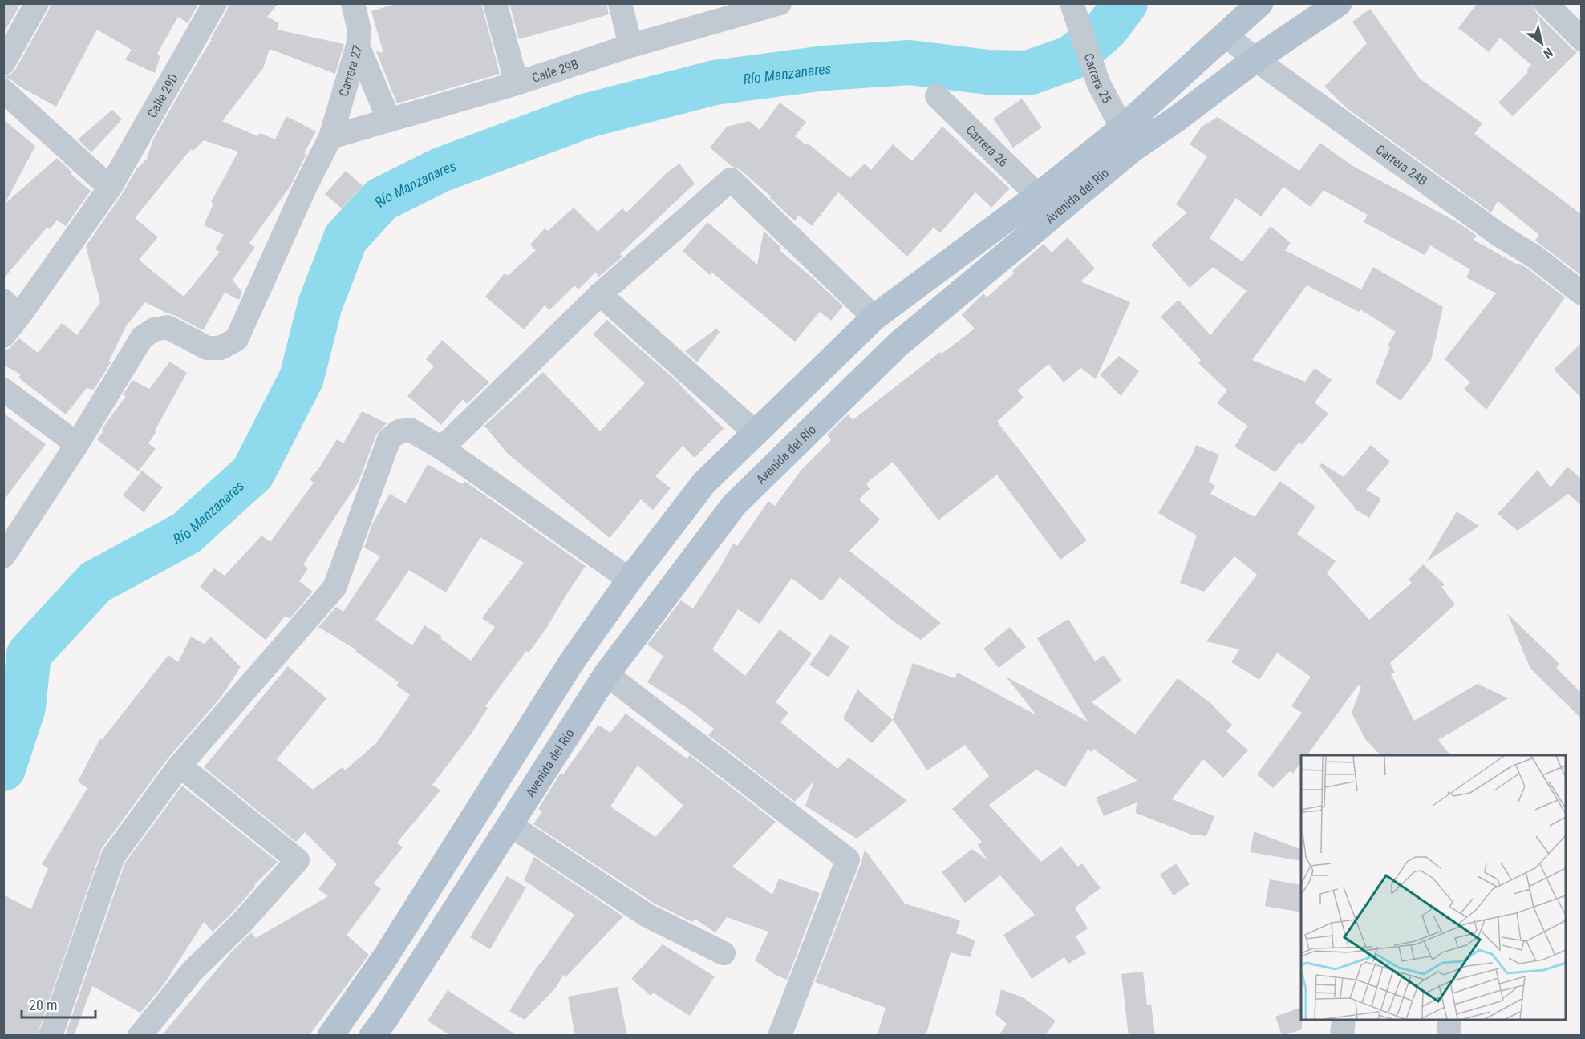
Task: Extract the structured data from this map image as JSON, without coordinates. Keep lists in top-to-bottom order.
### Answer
{
  "streets": {
    "main road": ["Avenida del Río"],
    "street": [
      "Carrera 27",
      "Calle 29B",
      "Carrera 25",
      "Calle 29D",
      "Carrera 26",
      "Carrera 24B"
    ]
  },
  "crossings": [
    ["Carrera 27", "Calle 29B"],
    ["Carrera 25", "Avenida del Río"],
    ["Carrera 26", "Avenida del Río"],
    ["Carrera 24B", "Avenida del Río"]
  ],
  "water": ["Río Manzanares"],
  "scale_bar": "20 m",
  "north": "bottom right"
}
